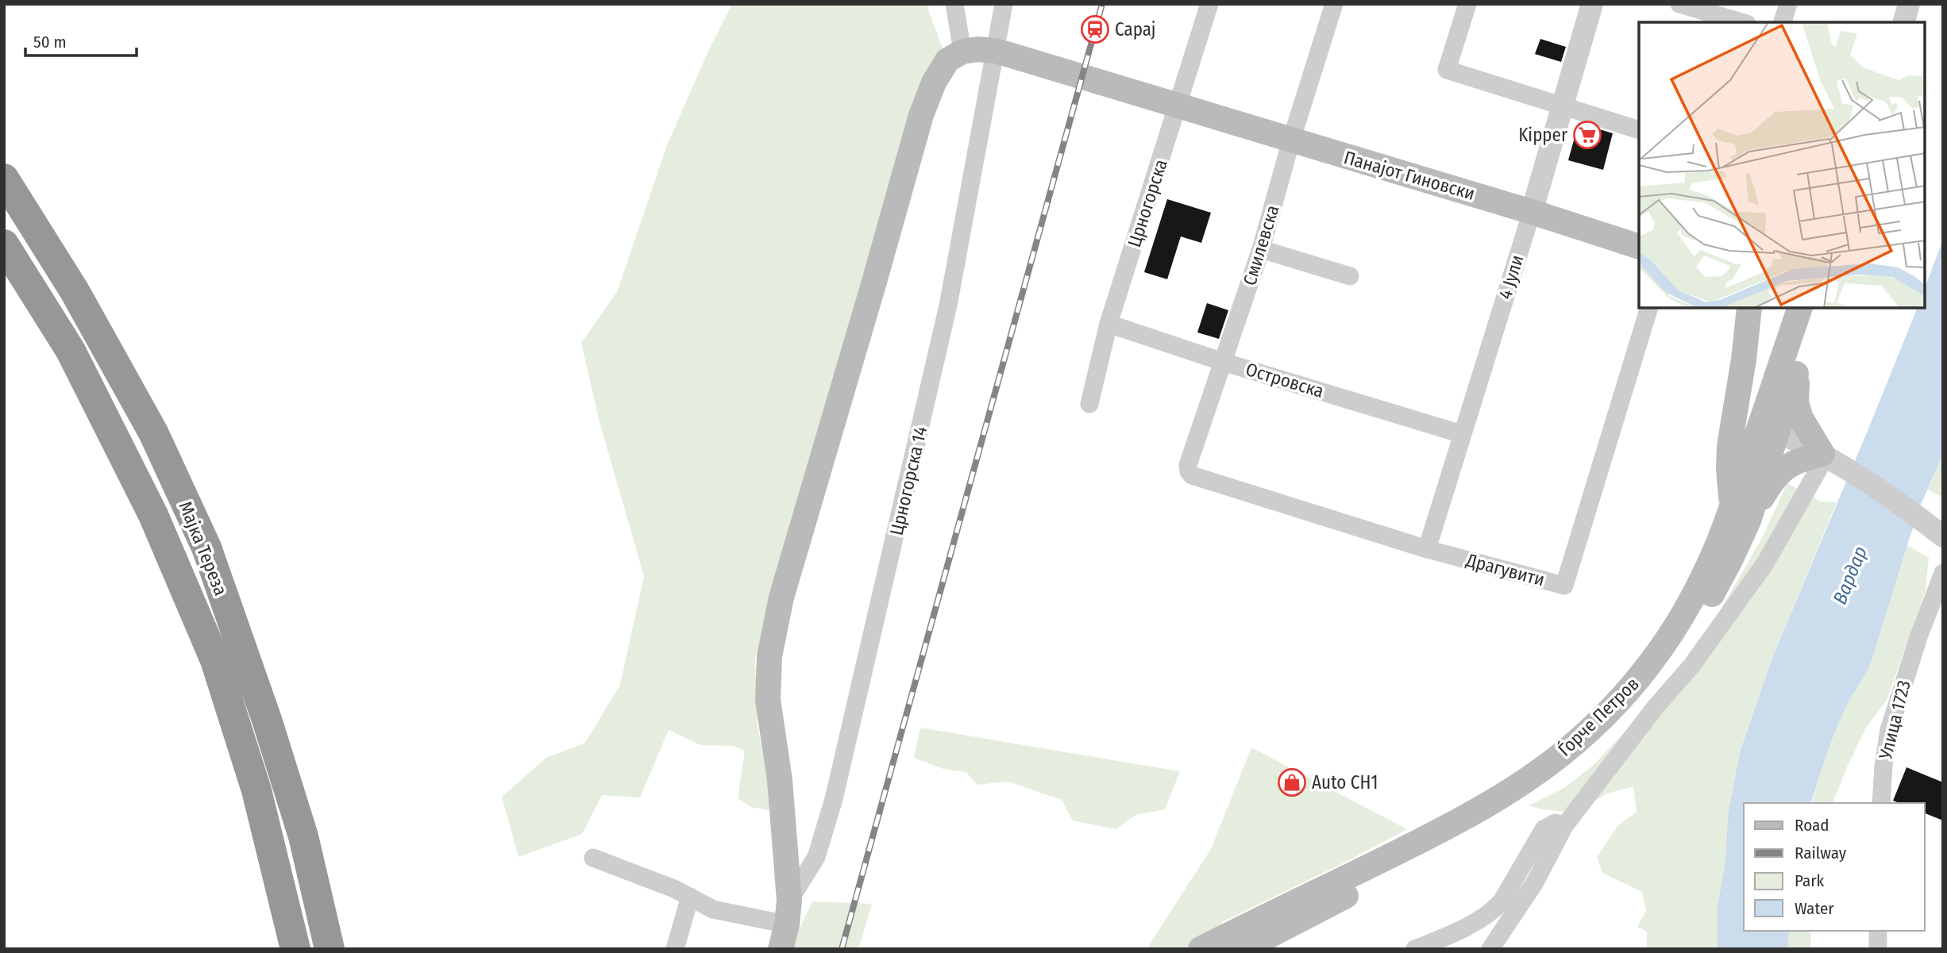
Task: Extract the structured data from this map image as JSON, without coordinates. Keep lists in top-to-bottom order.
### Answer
{
  "streets": {
    "highway": ["Мајка Тереза"],
    "main road": ["Панајот Гиновски", "Ѓорче Петров"],
    "street": [
      "Црногорска",
      "Смилевска",
      "4 Јули",
      "Островска",
      "Црногорска 14",
      "Драгувити",
      "Улица 1723"
    ]
  },
  "crossings": [
    ["Панајот Гиновски", "Црногорска"],
    ["Панајот Гиновски", "Смилевска"],
    ["Панајот Гиновски", "4 Јули"],
    ["Панајот Гиновски", "Црногорска 14"],
    ["Црногорска", "Островска"],
    ["Смилевска", "Островска"],
    ["Смилевска", "Драгувити"],
    ["4 Јули", "Островска"],
    ["4 Јули", "Драгувити"]
  ],
  "water": ["Вардар"],
  "places": {
    "station": ["Сарај"],
    "supermarket": ["Kipper"],
    "shop": ["Auto CH1"]
  },
  "legend": [
    "Road",
    "Railway",
    "Park",
    "Water"
  ],
  "scale_bar": "50 m"
}
